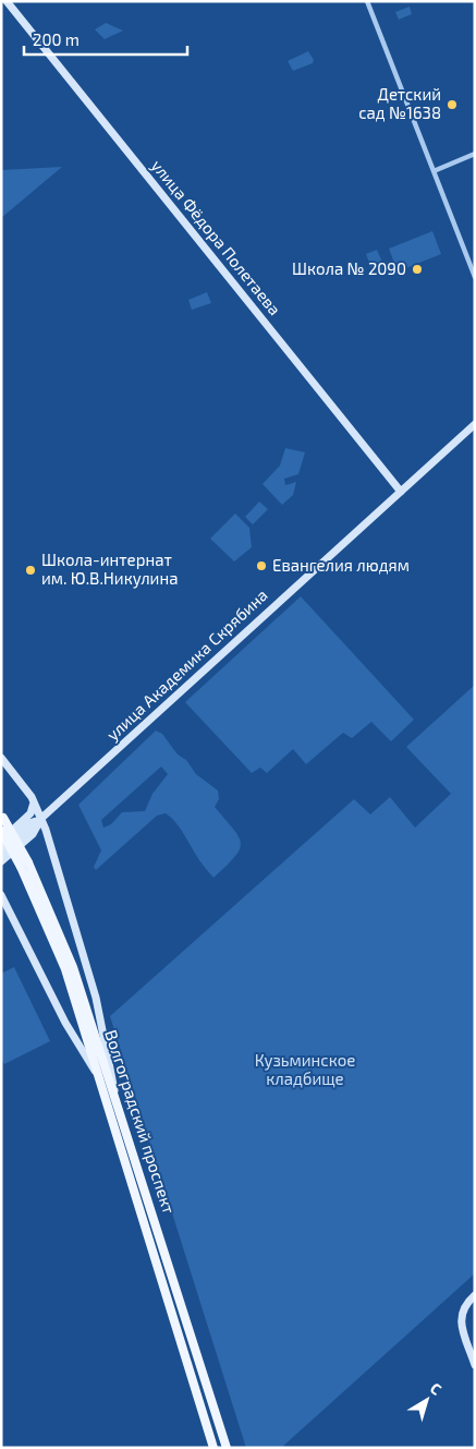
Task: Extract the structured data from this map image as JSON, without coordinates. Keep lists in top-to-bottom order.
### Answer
{
  "streets": {
    "main road": ["улица Фёдора Полетаева", "улица Академика Скрябина", "Волгоградский проспект"]
  },
  "crossings": [
    ["улица Фёдора Полетаева", "улица Академика Скрябина"]
  ],
  "parks": ["Кузьминское кладбище"],
  "places": [
    "Детский сад №1638",
    "Школа № 2090",
    "Евангелия людям",
    "Школа-интернат им. Ю.В.Никулина"
  ],
  "scale_bar": "200 m",
  "north": "top right"
}
